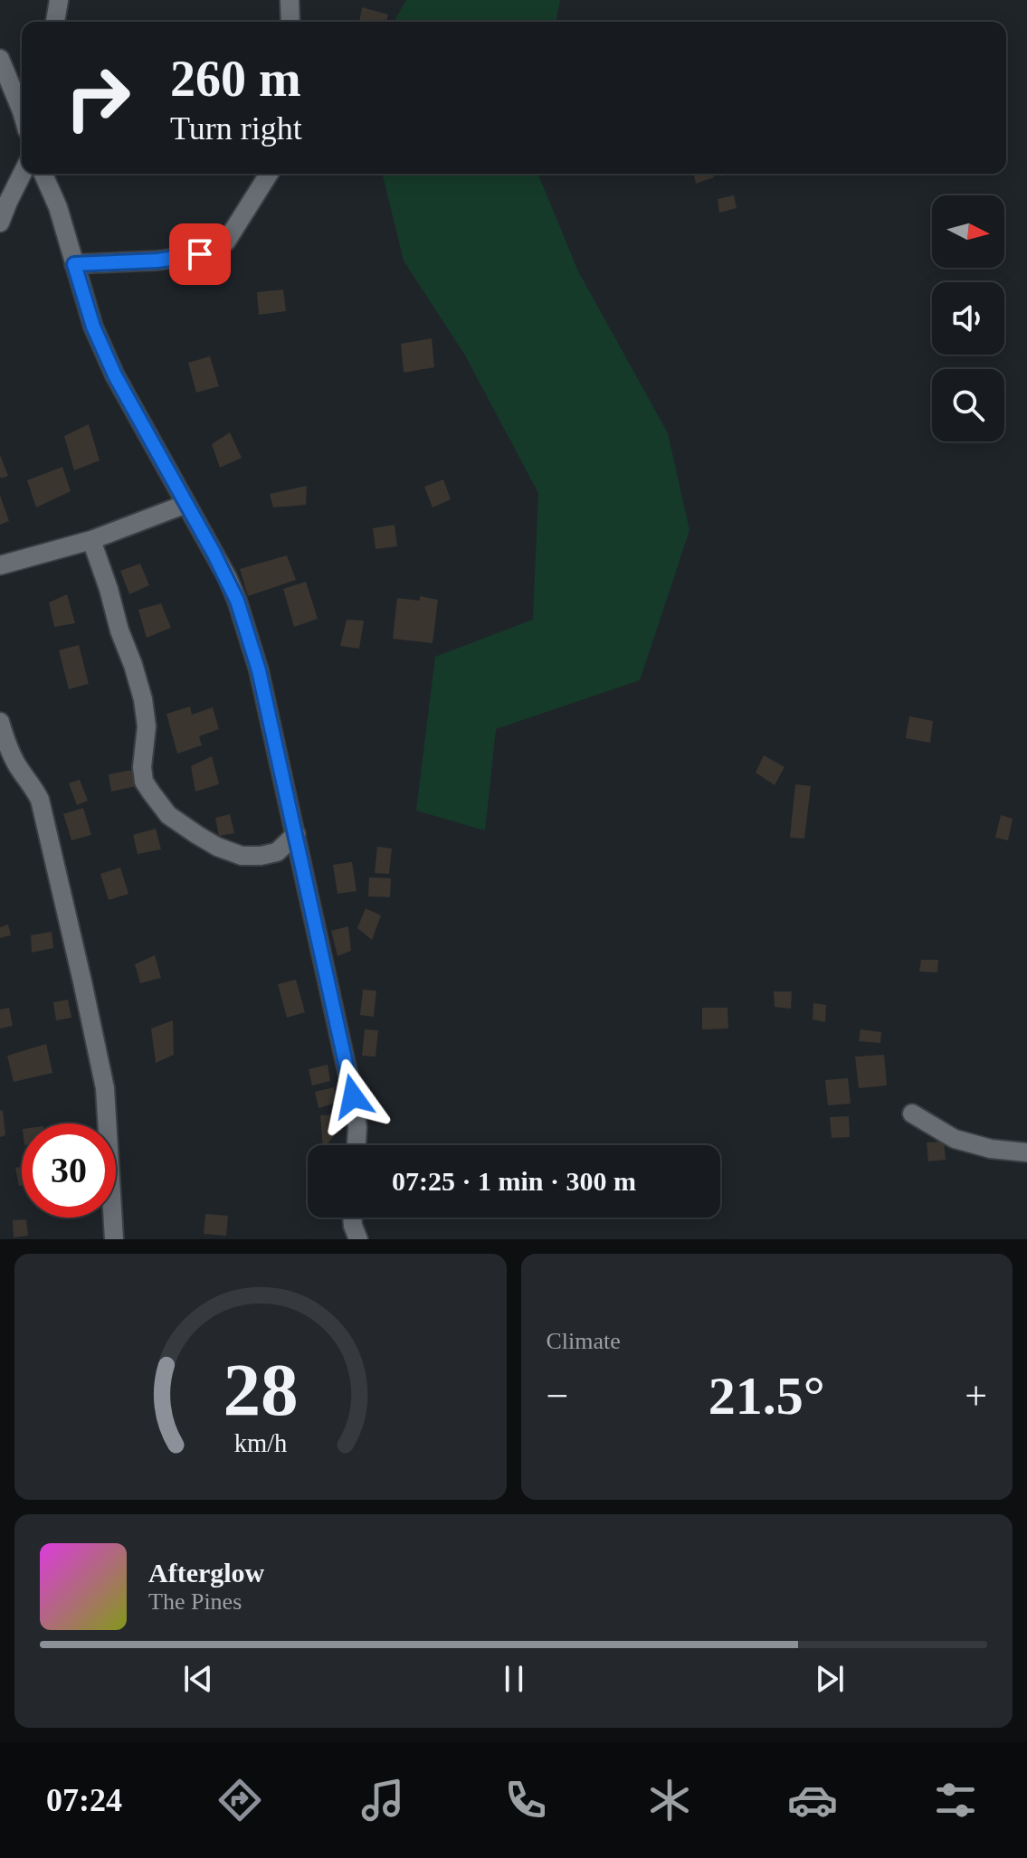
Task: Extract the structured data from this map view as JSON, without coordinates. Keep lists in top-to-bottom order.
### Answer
{
  "north": "right",
  "page": {
    "turn": ["260 m", "Turn right"],
    "limit": "30",
    "trip": "07:25 · 1 min · 300 m",
    "tile": "Climate",
    "heat": ["−", "21.5°", "+"],
    "song": ["Afterglow", "The Pines"],
    "tabs": "07:24",
    "gauge": ["28", "km/h"]
  }
}
